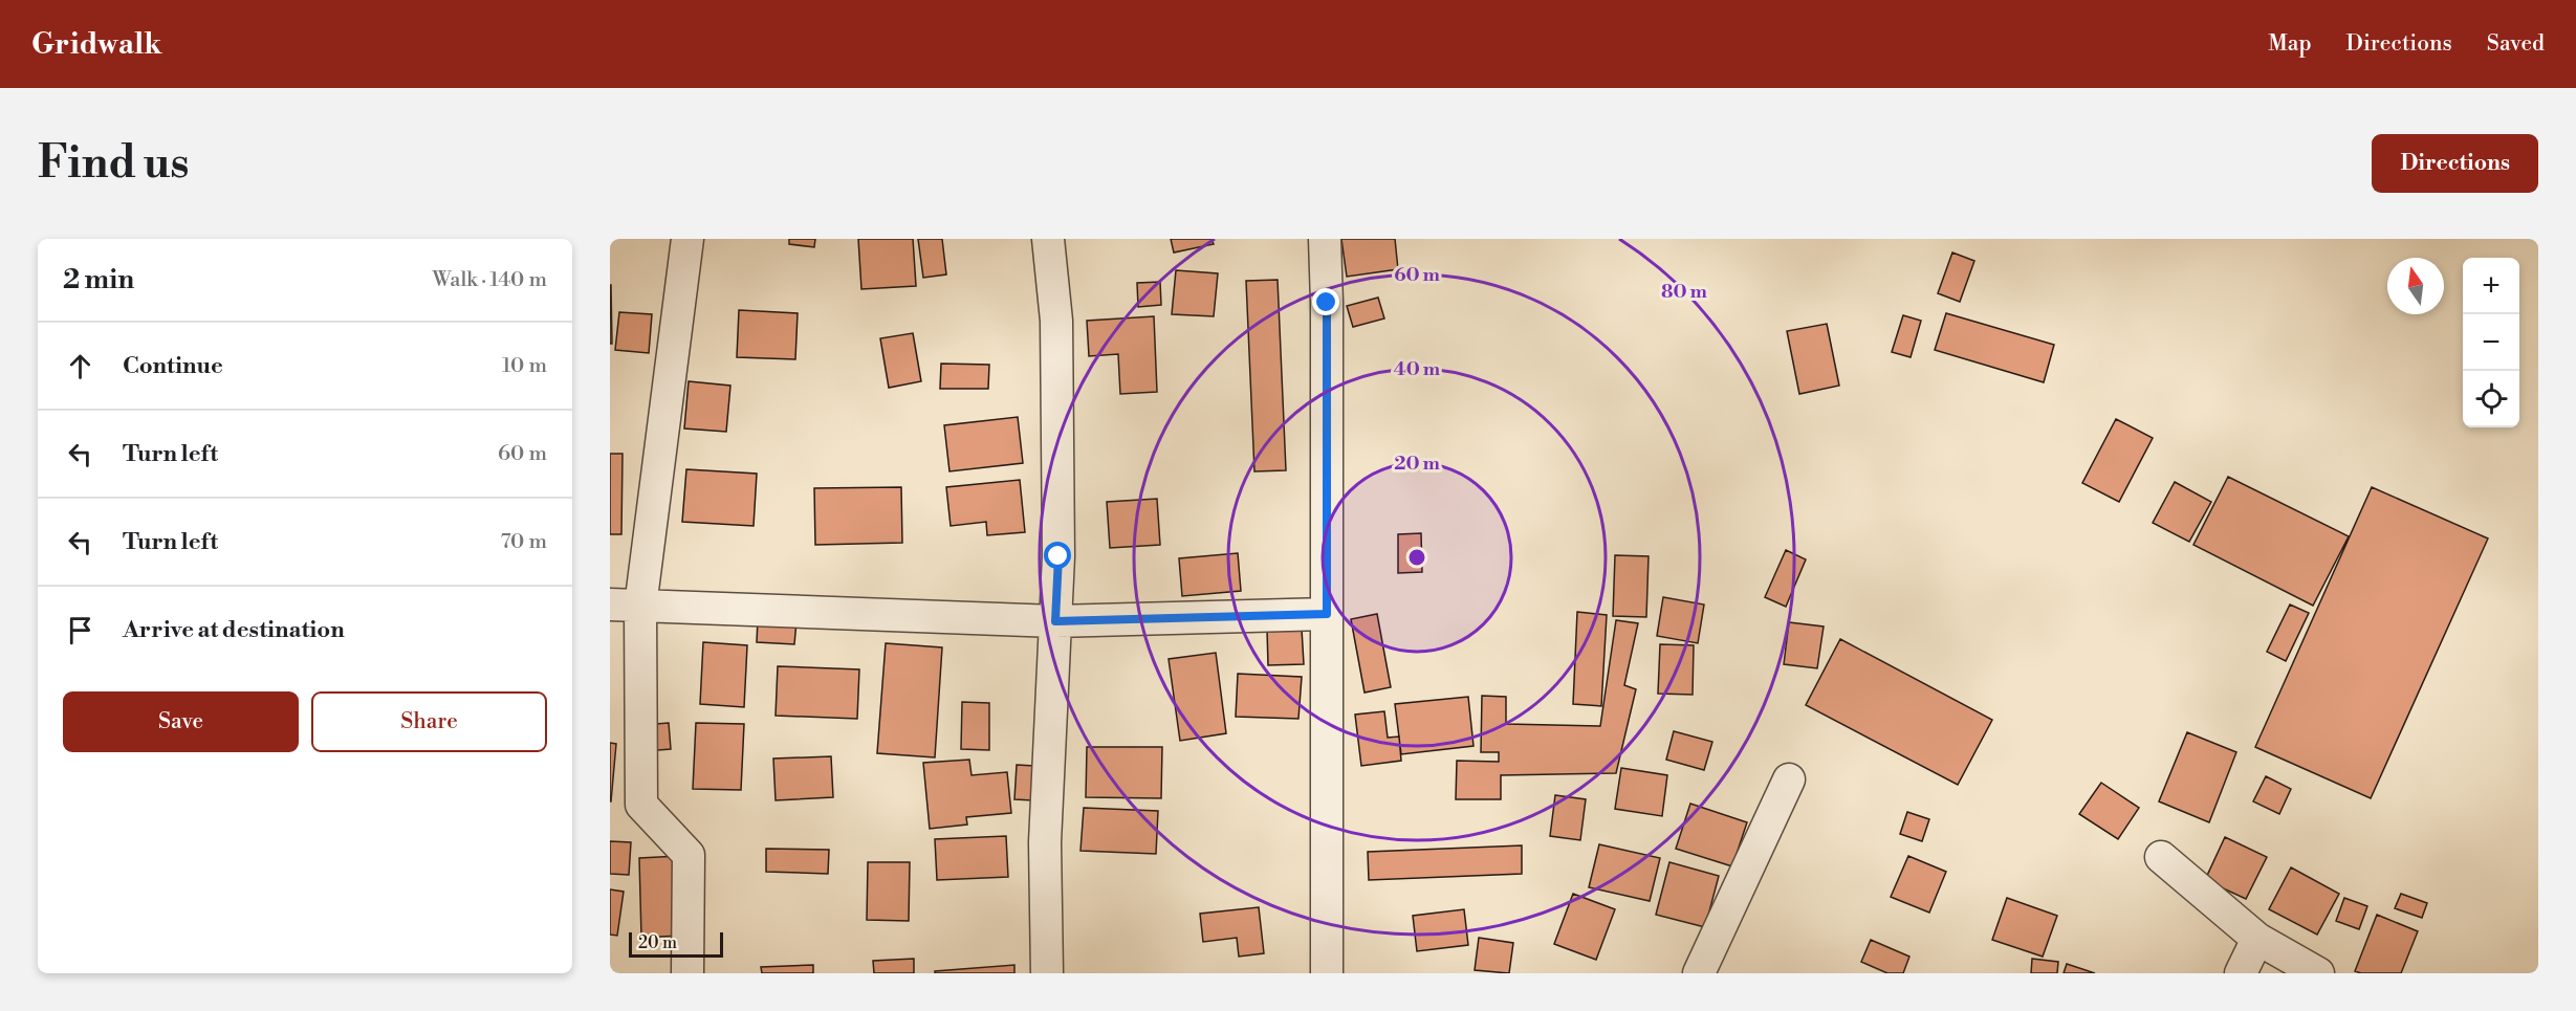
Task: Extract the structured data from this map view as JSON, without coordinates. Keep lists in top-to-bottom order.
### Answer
{
  "scale_bar": "20 m",
  "north": "top",
  "page": {
    "header": "Gridwalk",
    "nav": ["Map", "Directions", "Saved"],
    "buttons": [
      "Directions",
      ["Save", "Share"]
    ],
    "title": "Find us",
    "heading": ["2 min", "Walk · 140 m"],
    "map_buttons": ["+", "−"],
    "list": [
      ["Continue", "10 m"],
      ["Turn left", "60 m"],
      ["Turn left", "70 m"],
      "Arrive at destination"
    ],
    "scale": "20 m"
  },
  "rings": [
    "60 m",
    "80 m",
    "40 m",
    "20 m"
  ]
}
